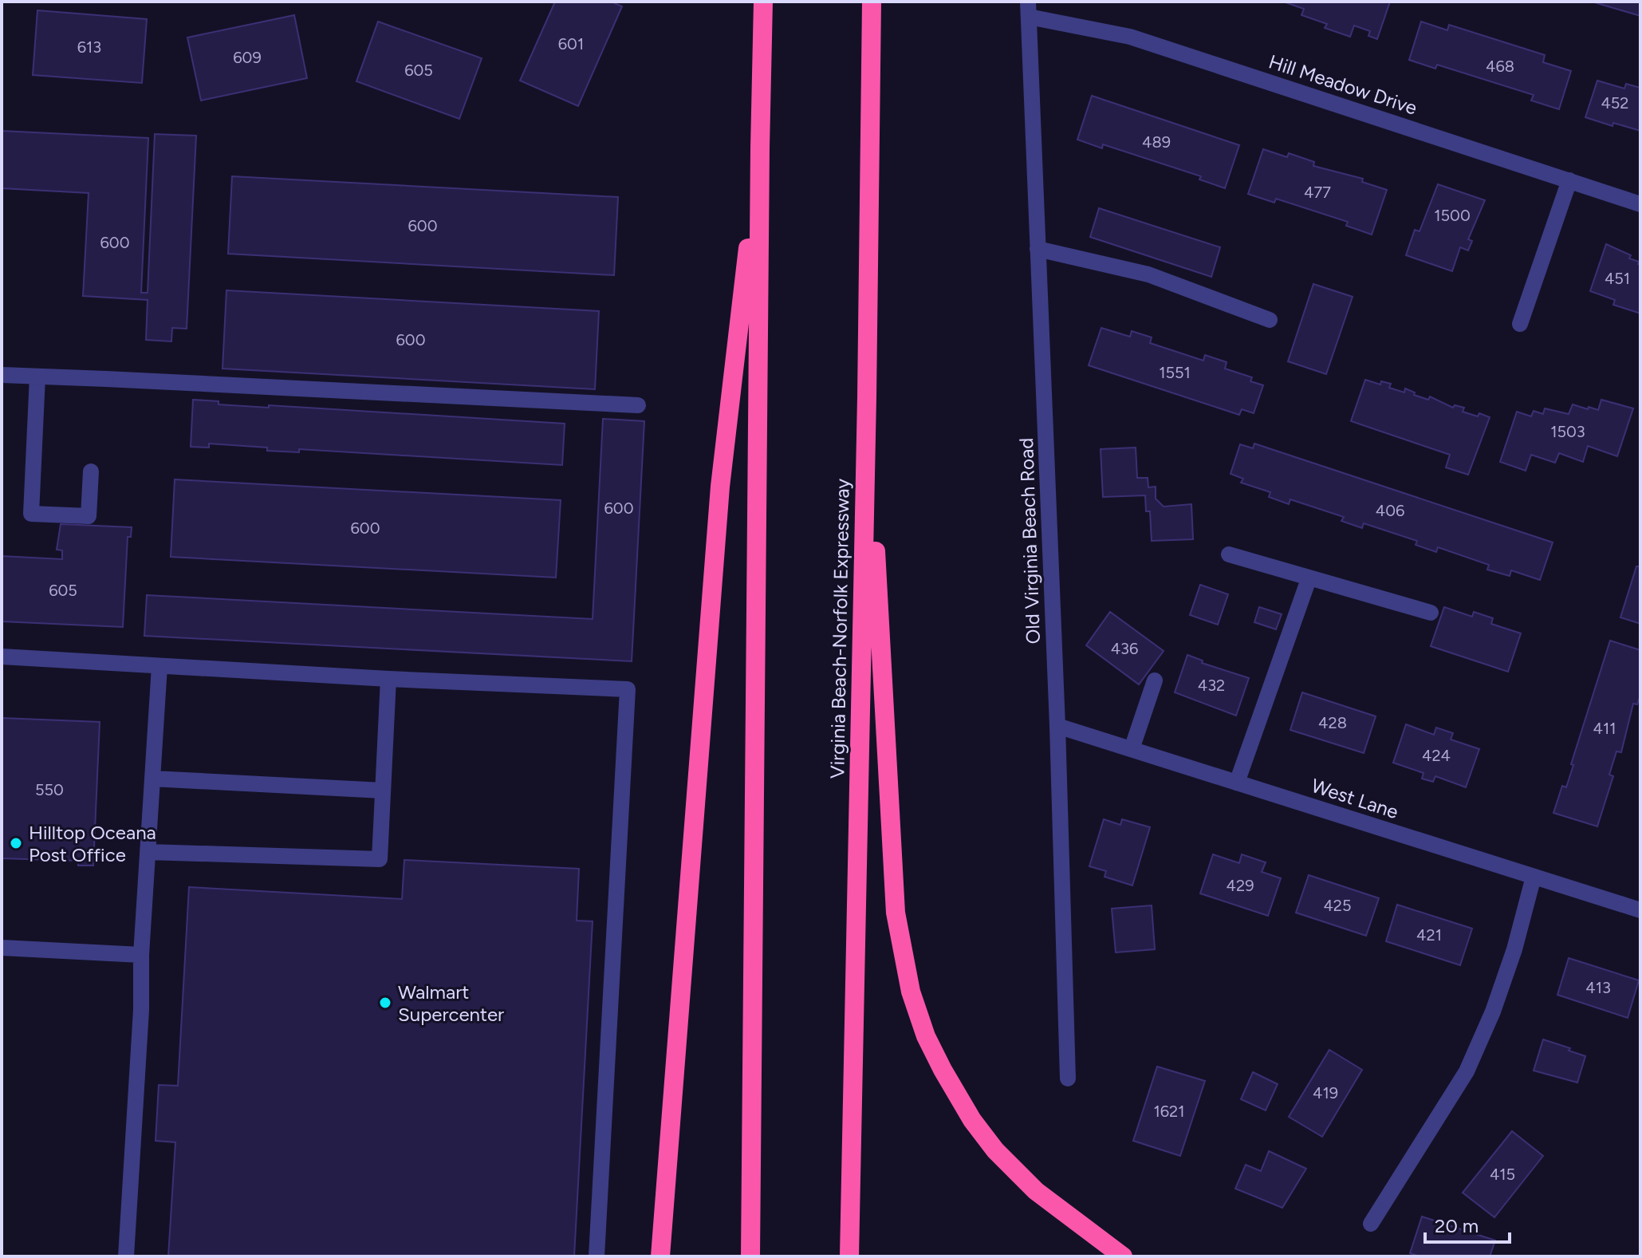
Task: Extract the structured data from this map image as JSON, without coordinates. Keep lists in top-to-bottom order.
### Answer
{
  "streets": {
    "highway": ["Virginia Beach-Norfolk Expressway"],
    "street": ["Hill Meadow Drive", "Old Virginia Beach Road", "West Lane"]
  },
  "crossings": [
    ["Hill Meadow Drive", "Old Virginia Beach Road"],
    ["Old Virginia Beach Road", "West Lane"]
  ],
  "places": ["Hilltop Oceana Post Office", "Walmart Supercenter"],
  "house_numbers": [
    "601",
    "613",
    "609",
    "468",
    "605",
    "452",
    "489",
    "477",
    "1500",
    "600",
    "600",
    "451",
    "600",
    "1551",
    "1503",
    "600",
    "406",
    "600",
    "605",
    "436",
    "432",
    "428",
    "411",
    "424",
    "550",
    "429",
    "425",
    "421",
    "413",
    "419",
    "1621",
    "415"
  ],
  "scale_bar": "20 m"
}
